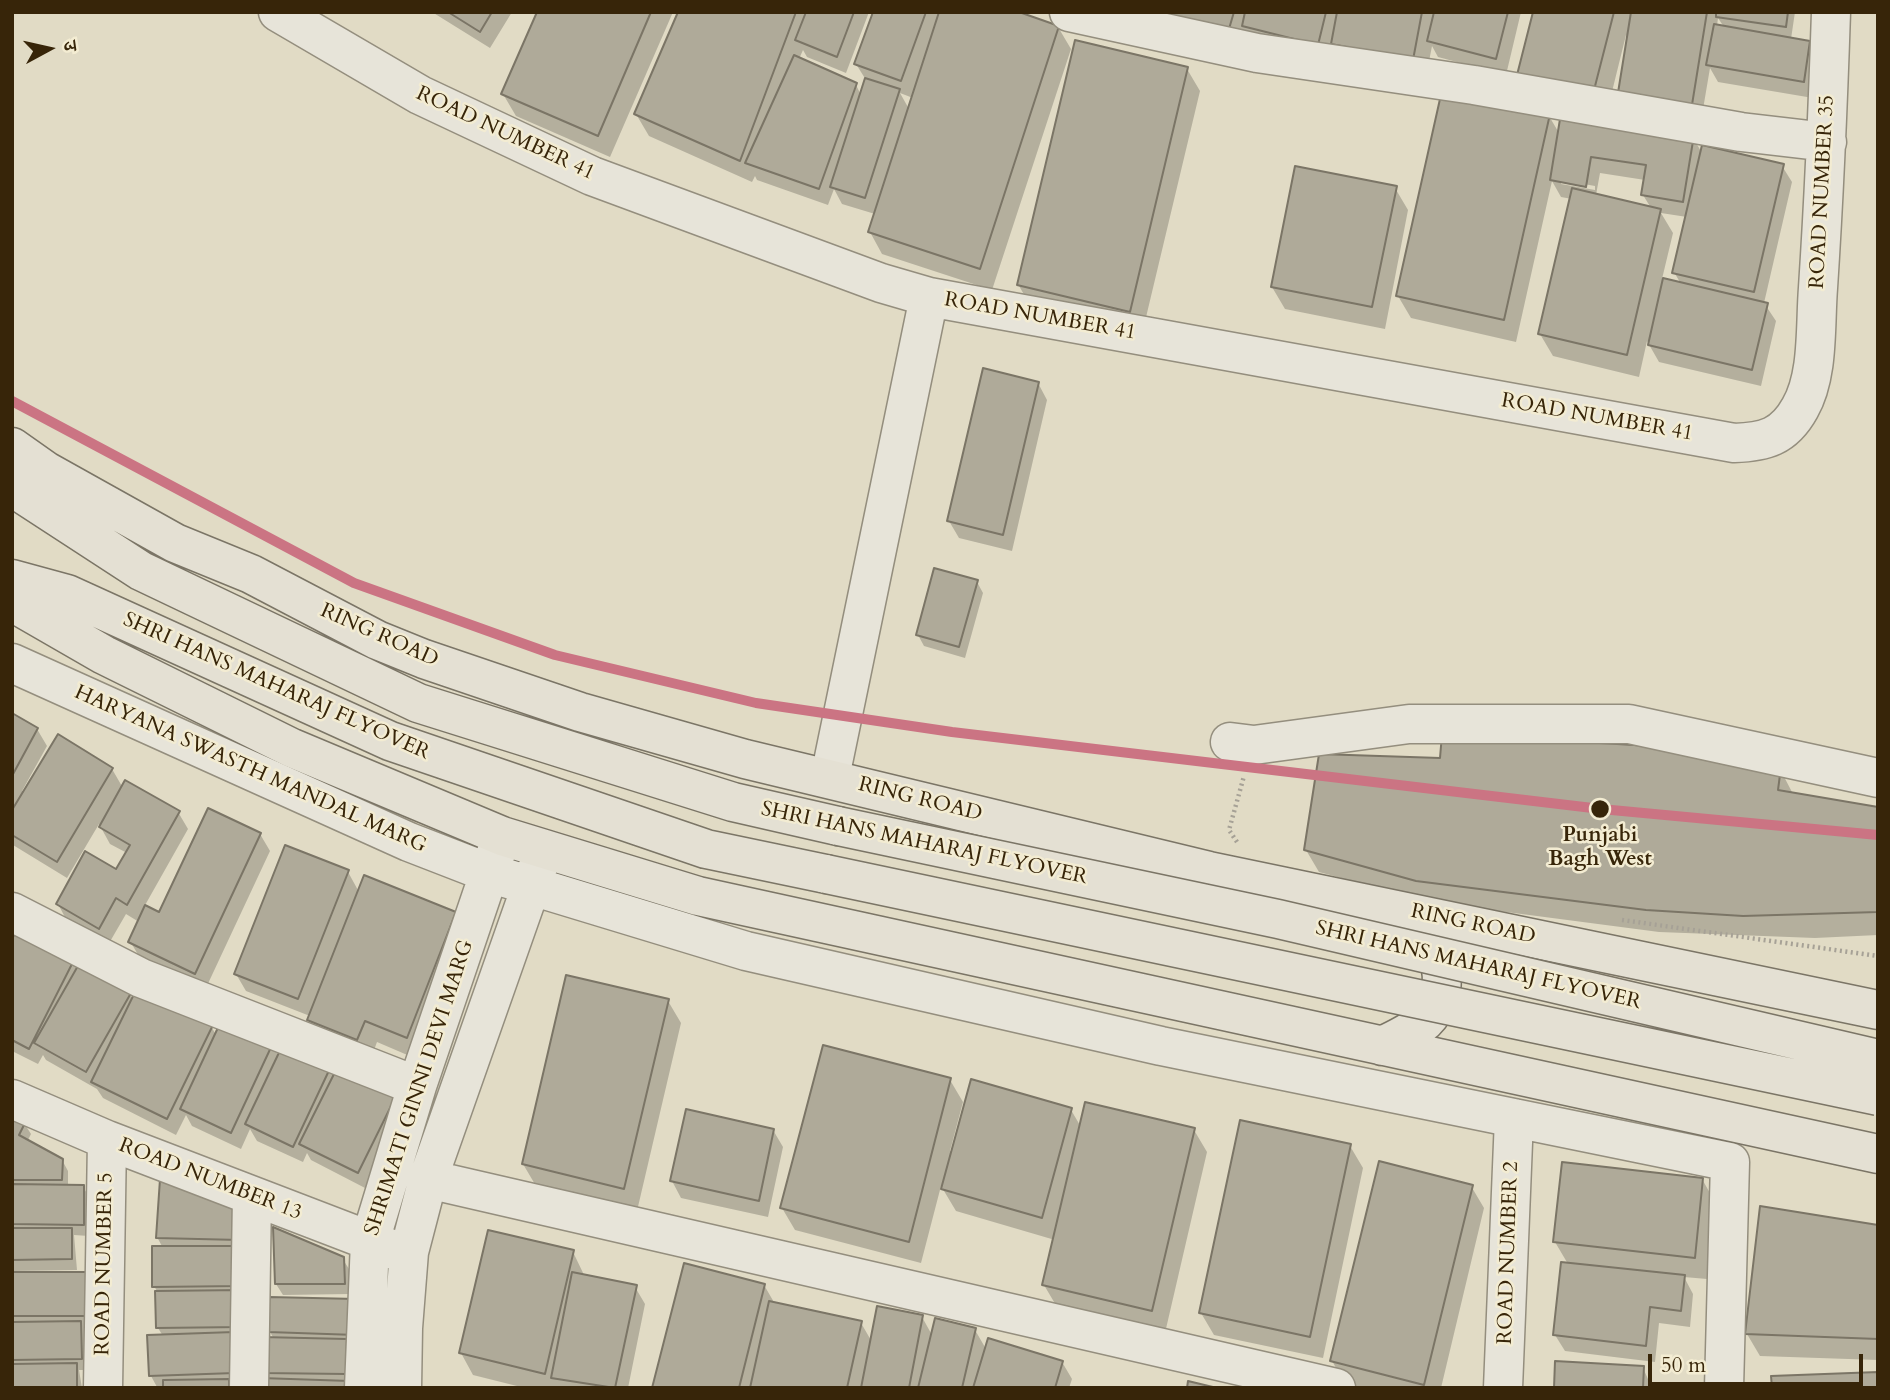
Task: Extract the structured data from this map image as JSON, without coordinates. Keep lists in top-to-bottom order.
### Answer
{
  "streets": {
    "main road": ["RING ROAD", "SHRI HANS MAHARAJ FLYOVER"],
    "street": [
      "ROAD NUMBER 41",
      "ROAD NUMBER 35",
      "HARYANA SWASTH MANDAL MARG",
      "SHRIMATI GINNI DEVI MARG",
      "ROAD NUMBER 13",
      "ROAD NUMBER 2",
      "ROAD NUMBER 5"
    ]
  },
  "crossings": [
    ["ROAD NUMBER 41", "ROAD NUMBER 35"],
    ["HARYANA SWASTH MANDAL MARG", "SHRIMATI GINNI DEVI MARG"],
    ["HARYANA SWASTH MANDAL MARG", "ROAD NUMBER 2"],
    ["SHRIMATI GINNI DEVI MARG", "ROAD NUMBER 13"],
    ["ROAD NUMBER 13", "ROAD NUMBER 5"]
  ],
  "places": ["Punjabi Bagh West"],
  "scale_bar": "50 m",
  "north": "right"
}
